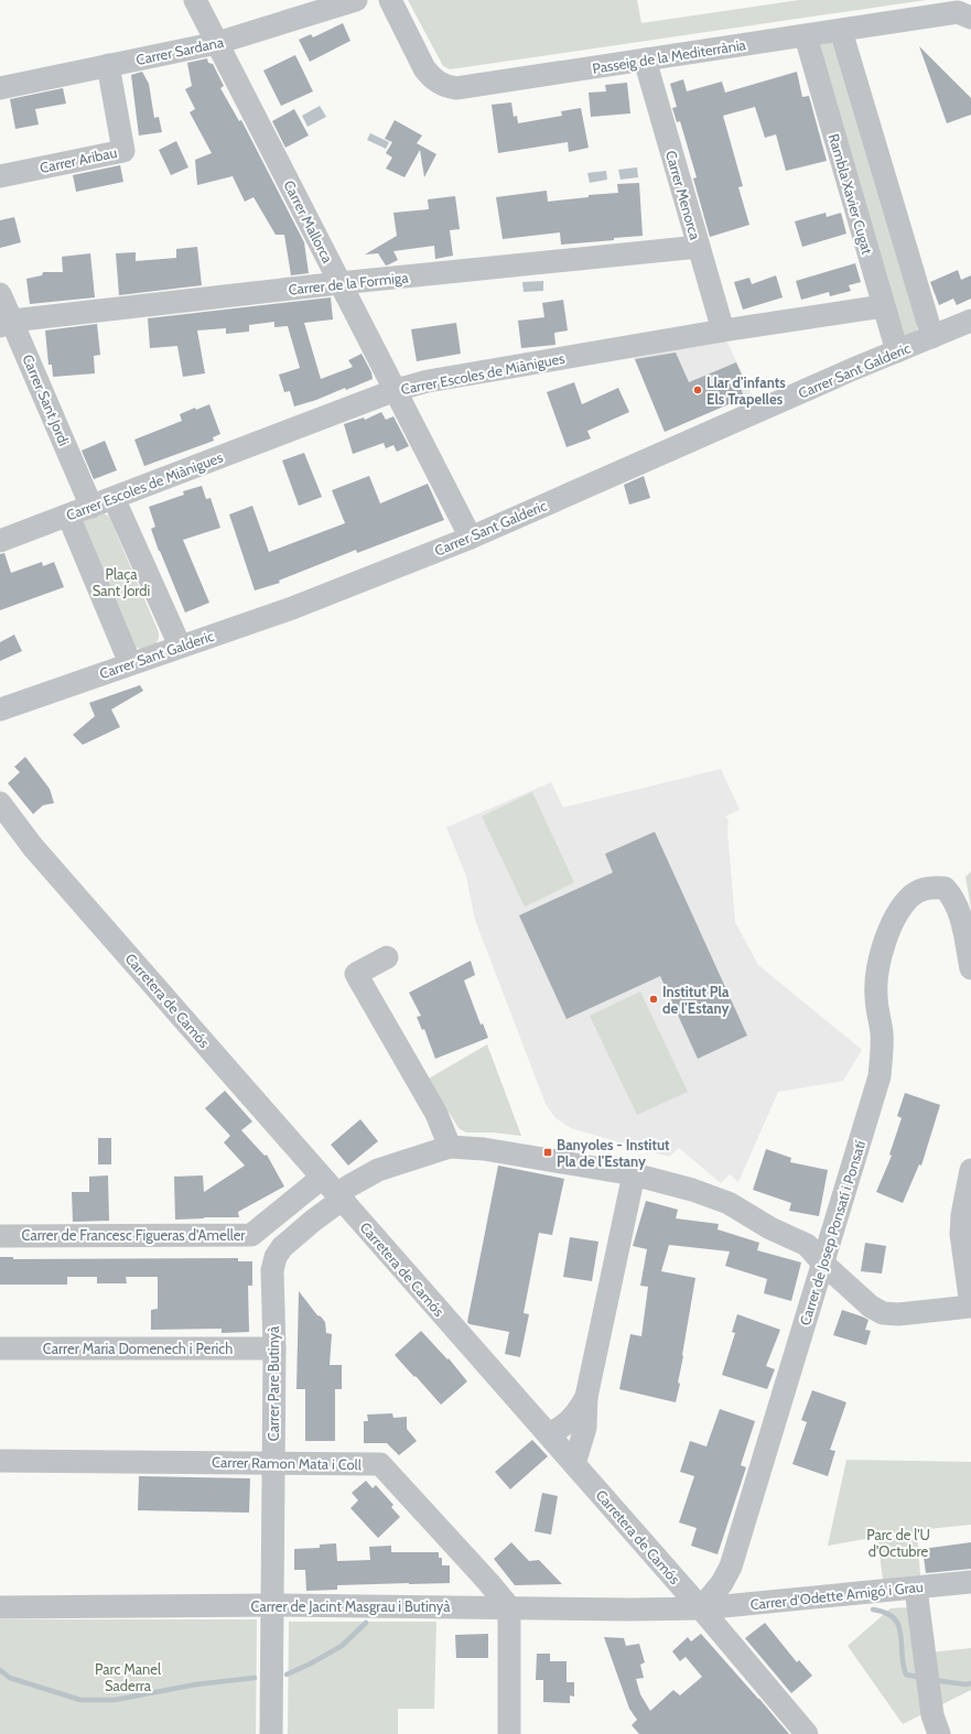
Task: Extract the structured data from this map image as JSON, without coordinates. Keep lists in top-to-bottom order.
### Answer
{
  "streets": {
    "street": [
      "Carrer Sardana",
      "Passeig de la Mediterrània",
      "Carrer Aribau",
      "Rambla Xavier Cugat",
      "Carrer Menorca",
      "Carrer Mallorca",
      "Carrer de la Formiga",
      "Carrer Sant Galderic",
      "Carrer Escoles de Miànigues",
      "Carrer Sant Jordi",
      "Carretera de Camós",
      "Carrer de Josep Ponsatí i Ponsatí",
      "Carrer de Francesc Figueras d'Ameller",
      "Carrer Maria Domenech i Perich",
      "Carrer Pare Butinyà",
      "Carrer Ramon Mata i Coll",
      "Carrer d'Odette Amigó i Grau",
      "Carrer de Jacint Masgrau i Butinyà"
    ]
  },
  "crossings": [
    ["Carrer Sardana", "Carrer Aribau"],
    ["Carrer Sardana", "Carrer Mallorca"],
    ["Passeig de la Mediterrània", "Rambla Xavier Cugat"],
    ["Passeig de la Mediterrània", "Carrer Menorca"],
    ["Rambla Xavier Cugat", "Carrer Sant Galderic"],
    ["Rambla Xavier Cugat", "Carrer Escoles de Miànigues"],
    ["Carrer Menorca", "Carrer de la Formiga"],
    ["Carrer Menorca", "Carrer Escoles de Miànigues"],
    ["Carrer Mallorca", "Carrer de la Formiga"],
    ["Carrer Mallorca", "Carrer Sant Galderic"],
    ["Carrer Mallorca", "Carrer Escoles de Miànigues"],
    ["Carrer de la Formiga", "Carrer Sant Jordi"],
    ["Carrer Escoles de Miànigues", "Carrer Sant Jordi"],
    ["Carretera de Camós", "Carrer de Josep Ponsatí i Ponsatí"],
    ["Carretera de Camós", "Carrer de Francesc Figueras d'Ameller"],
    ["Carretera de Camós", "Carrer d'Odette Amigó i Grau"],
    ["Carretera de Camós", "Carrer de Jacint Masgrau i Butinyà"],
    ["Carrer de Josep Ponsatí i Ponsatí", "Carrer d'Odette Amigó i Grau"],
    ["Carrer de Josep Ponsatí i Ponsatí", "Carrer de Jacint Masgrau i Butinyà"],
    ["Carrer Maria Domenech i Perich", "Carrer Pare Butinyà"],
    ["Carrer Pare Butinyà", "Carrer Ramon Mata i Coll"],
    ["Carrer Pare Butinyà", "Carrer de Jacint Masgrau i Butinyà"],
    ["Carrer Ramon Mata i Coll", "Carrer de Jacint Masgrau i Butinyà"],
    ["Carrer d'Odette Amigó i Grau", "Carrer de Jacint Masgrau i Butinyà"]
  ],
  "parks": ["Plaça Sant Jordi", "Parc de l'U d'Octubre", "Parc Manel Saderra"],
  "places": {
    "other": ["Llar d'infants Els Trapelles", "Institut Pla de l'Estany"],
    "transit": ["Banyoles - Institut Pla de l'Estany"]
  }
}
